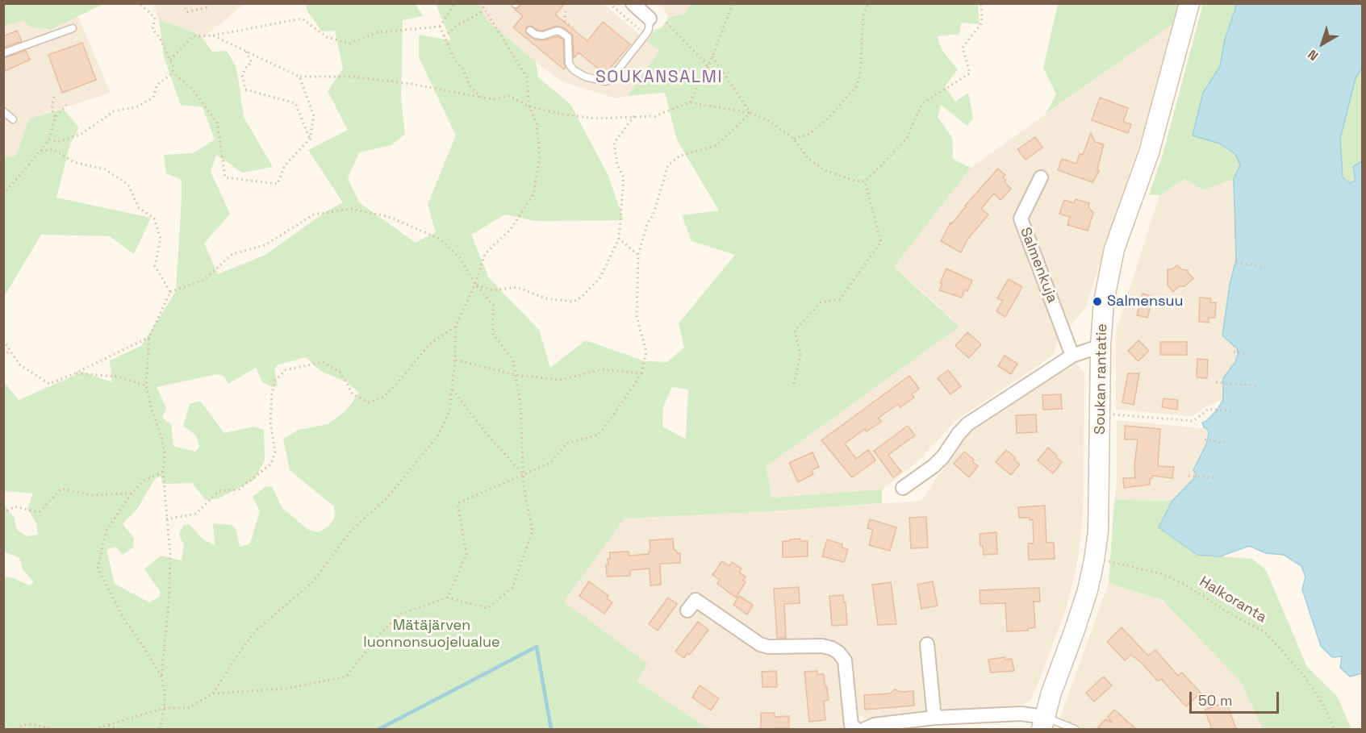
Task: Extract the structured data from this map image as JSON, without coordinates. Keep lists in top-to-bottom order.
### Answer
{
  "streets": {
    "street": ["Salmenkuja", "Soukan rantatie"],
    "path": ["Halkoranta"]
  },
  "districts": ["SOUKANSALMI"],
  "parks": ["Mätäjärven luonnonsuojelualue"],
  "places": ["Salmensuu"],
  "scale_bar": "50 m",
  "north": "bottom left"
}
